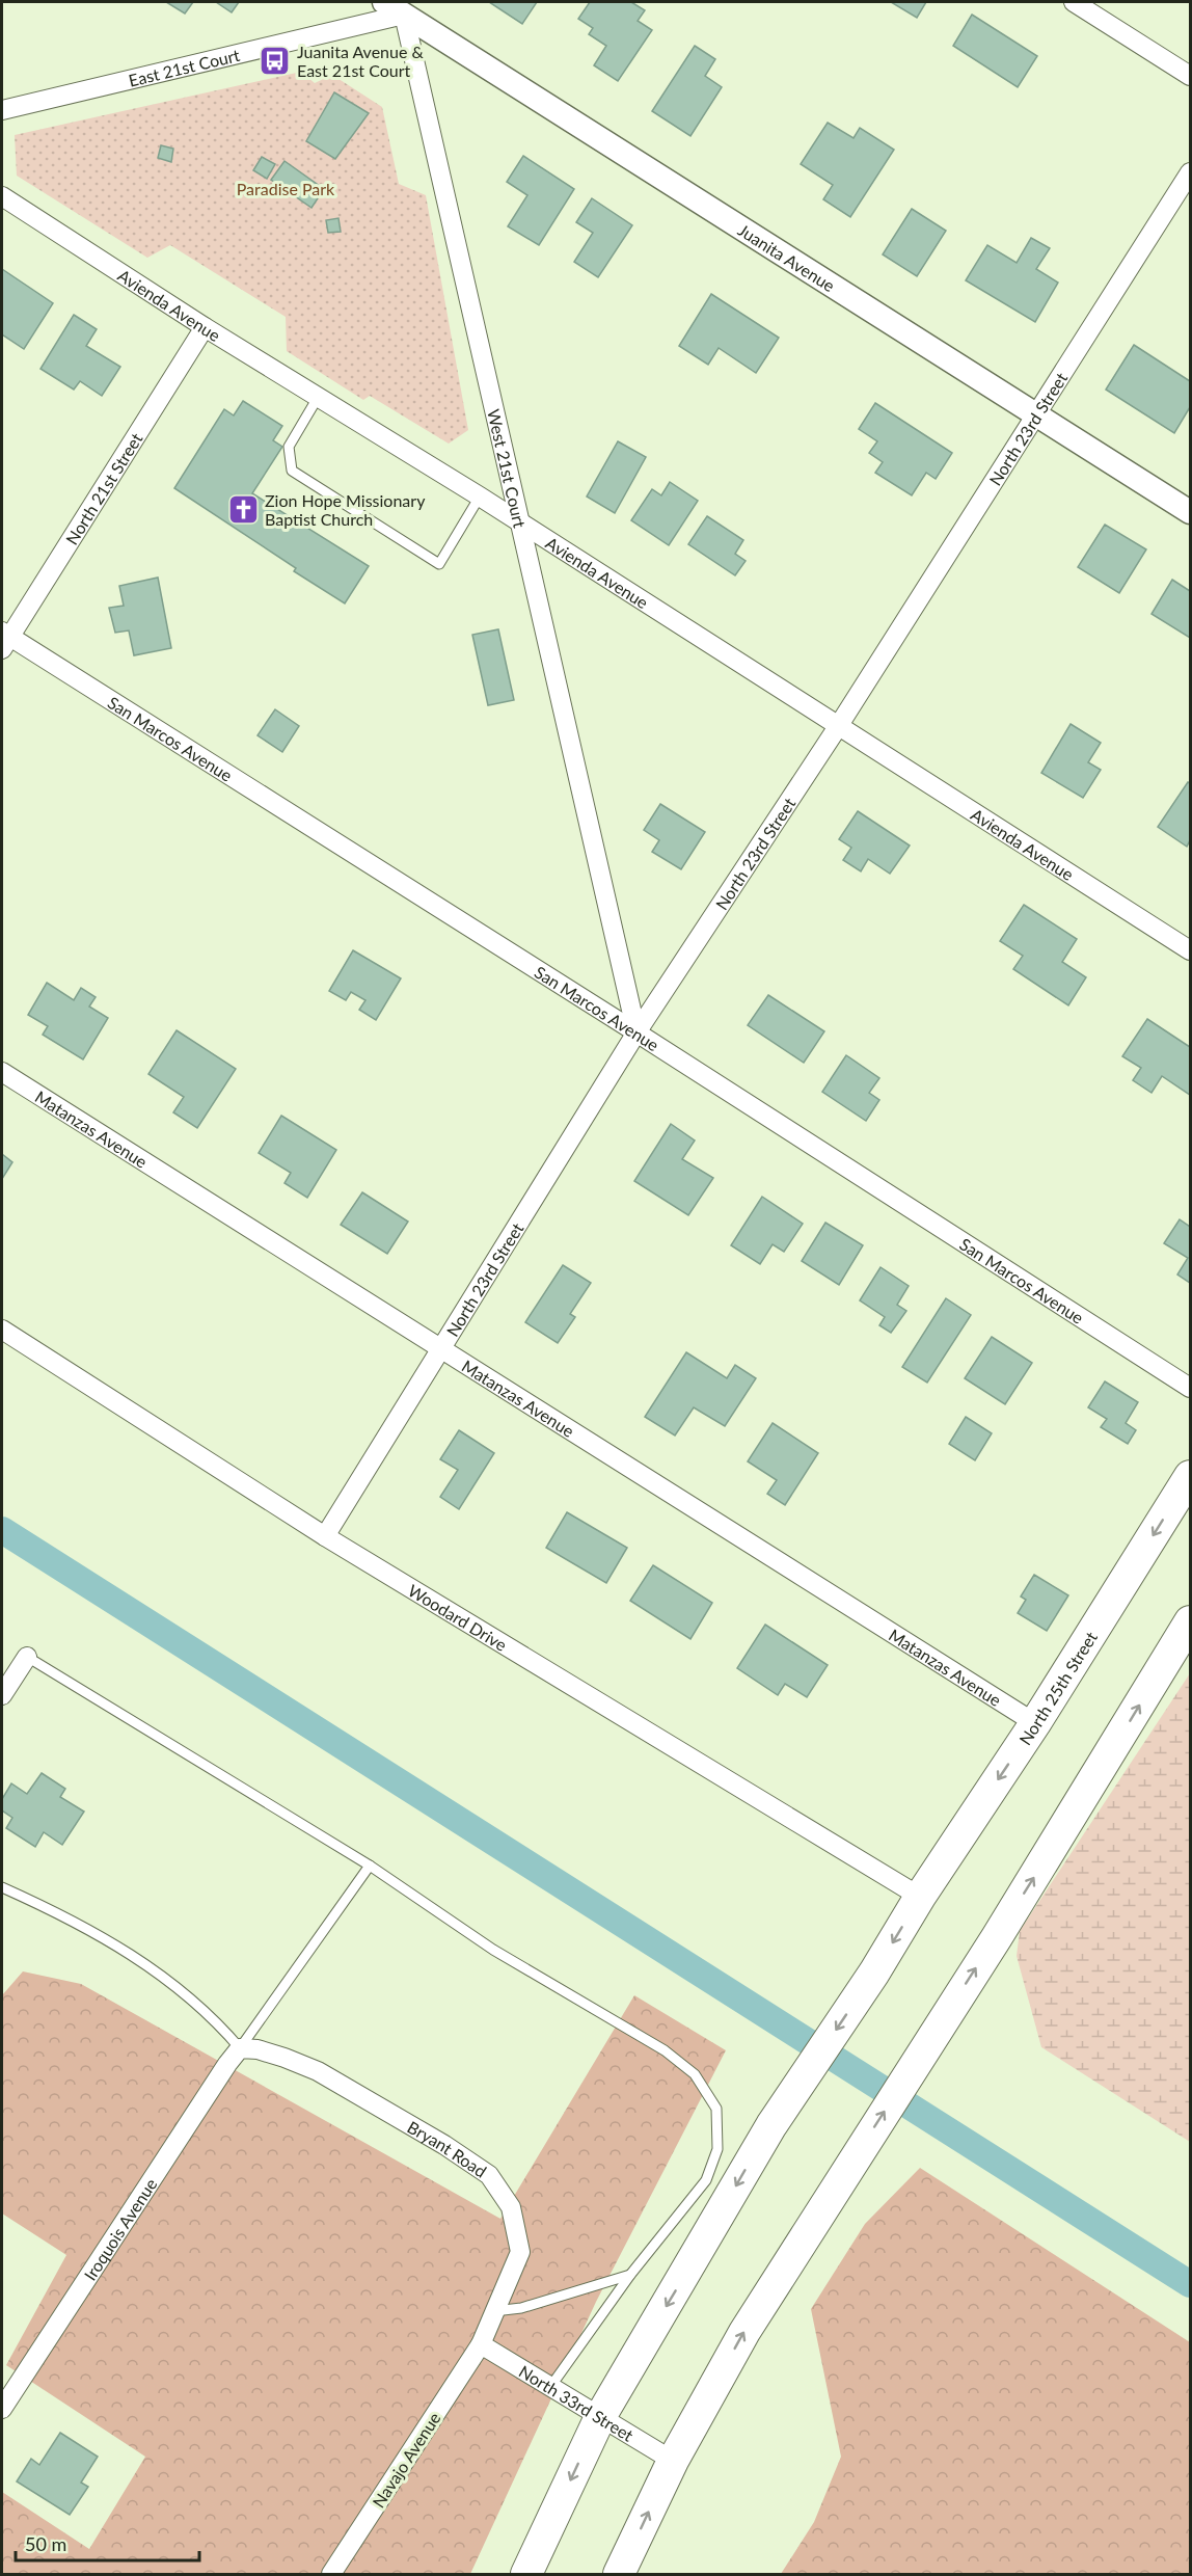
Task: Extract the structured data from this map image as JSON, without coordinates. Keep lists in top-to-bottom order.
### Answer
{
  "streets": {
    "main road": ["North 25th Street"],
    "street": [
      "East 21st Court",
      "Juanita Avenue",
      "Avienda Avenue",
      "North 23rd Street",
      "West 21st Court",
      "North 21st Street",
      "San Marcos Avenue",
      "Matanzas Avenue",
      "Woodard Drive",
      "Bryant Road",
      "Iroquois Avenue",
      "North 33rd Street",
      "Navajo Avenue"
    ]
  },
  "crossings": [
    ["East 21st Court", "Juanita Avenue"],
    ["East 21st Court", "West 21st Court"],
    ["Juanita Avenue", "North 23rd Street"],
    ["Juanita Avenue", "West 21st Court"],
    ["Avienda Avenue", "North 23rd Street"],
    ["Avienda Avenue", "West 21st Court"],
    ["Avienda Avenue", "North 21st Street"],
    ["North 23rd Street", "West 21st Court"],
    ["North 23rd Street", "San Marcos Avenue"],
    ["North 23rd Street", "Matanzas Avenue"],
    ["North 23rd Street", "Woodard Drive"],
    ["West 21st Court", "San Marcos Avenue"],
    ["North 21st Street", "San Marcos Avenue"],
    ["Matanzas Avenue", "North 25th Street"],
    ["Woodard Drive", "North 25th Street"],
    ["North 25th Street", "North 33rd Street"],
    ["Bryant Road", "Iroquois Avenue"],
    ["Bryant Road", "North 33rd Street"],
    ["Bryant Road", "Navajo Avenue"],
    ["North 33rd Street", "Navajo Avenue"]
  ],
  "parks": ["Paradise Park"],
  "places": {
    "bus stop": ["Juanita Avenue & East 21st Court"],
    "church": ["Zion Hope Missionary Baptist Church"]
  },
  "scale_bar": "50 m"
}
